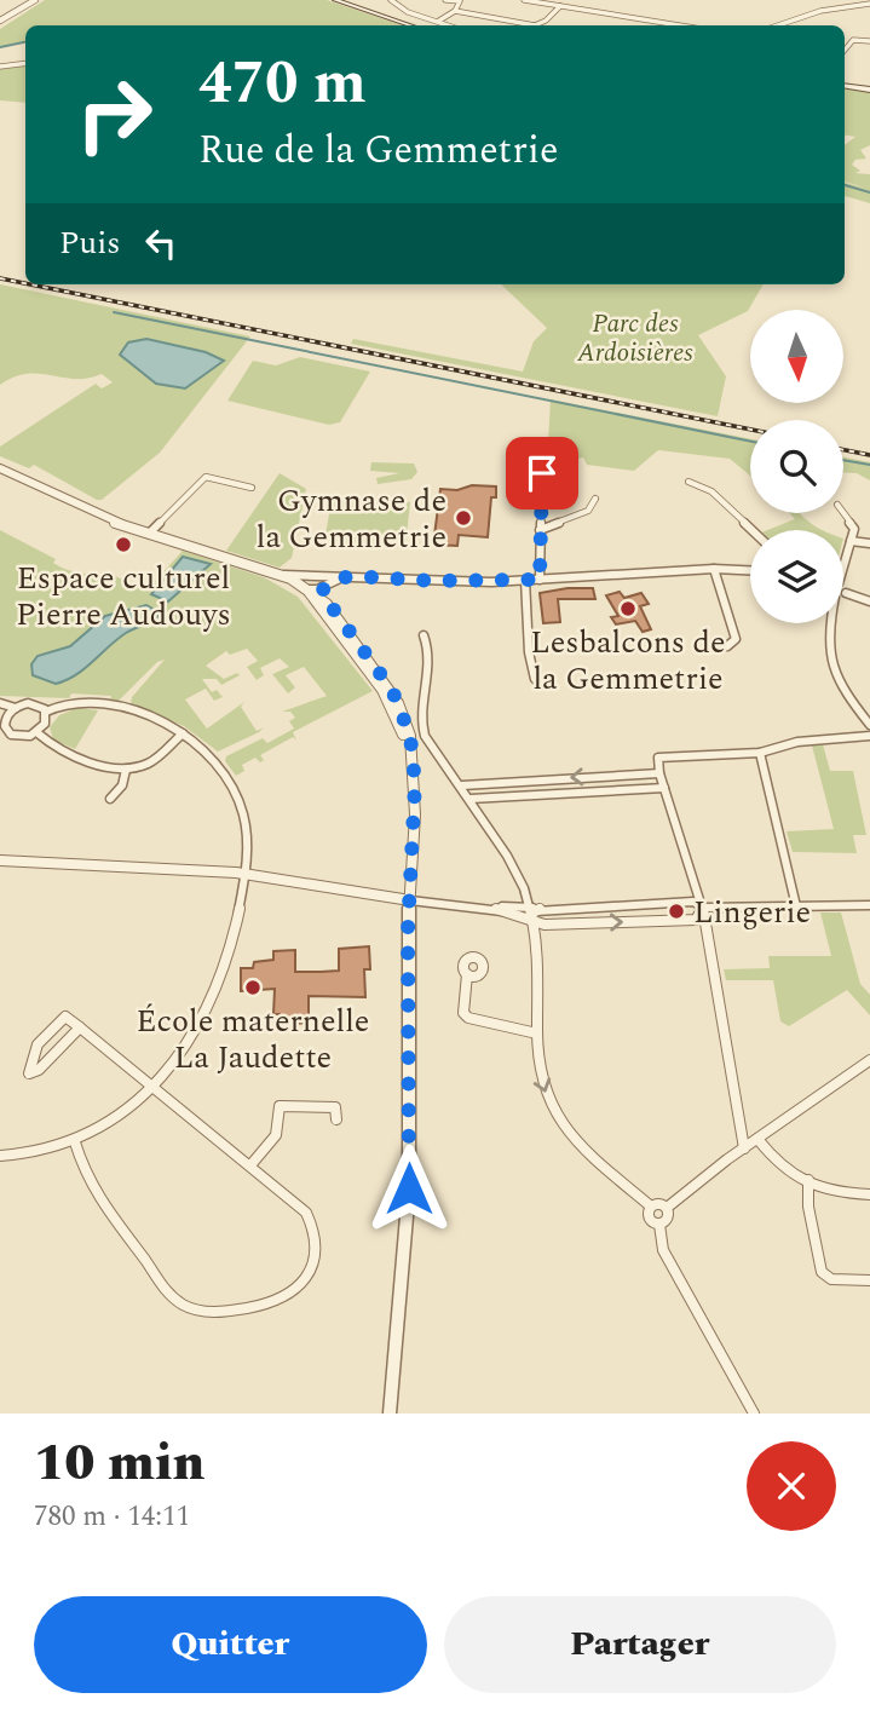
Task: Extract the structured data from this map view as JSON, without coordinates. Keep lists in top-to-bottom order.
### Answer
{
  "parks": ["Parc des Ardoisières"],
  "places": [
    "Gymnase de la Gemmetrie",
    "Espace culturel Pierre Audouys",
    "Lesbalcons de la Gemmetrie",
    "Lingerie",
    "École maternelle La Jaudette"
  ],
  "north": "bottom",
  "page": {
    "turn": ["470 m", "Rue de la Gemmetrie"],
    "then": "Puis",
    "heading": ["10 min", "780 m · 14:11"],
    "buttons": ["Quitter", "Partager"]
  }
}
